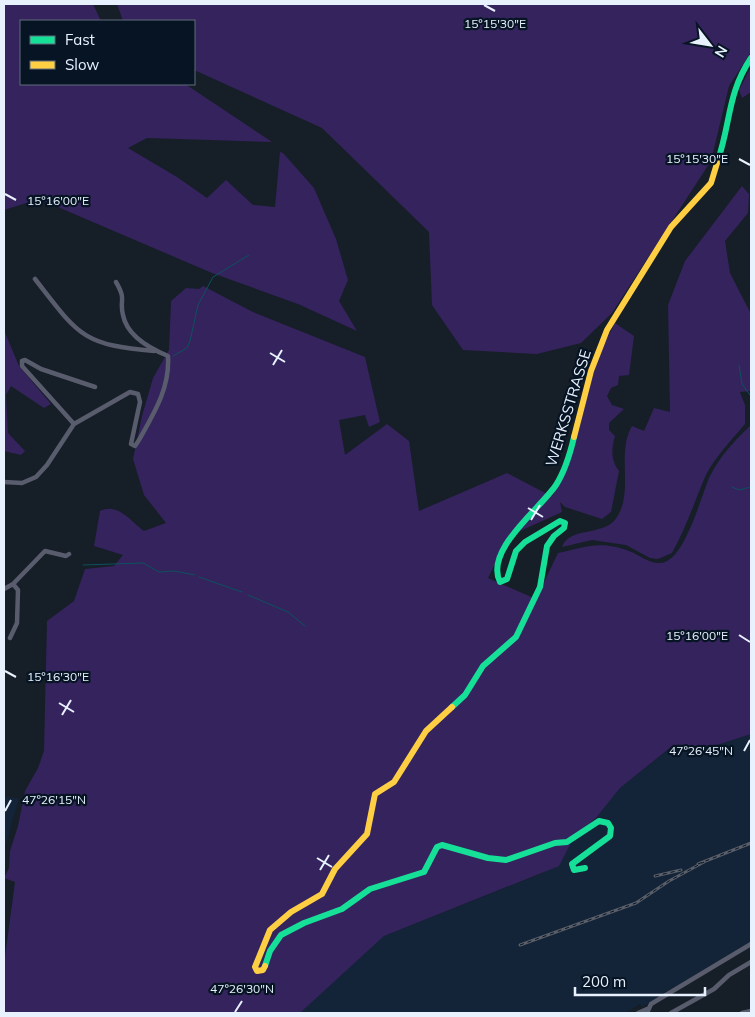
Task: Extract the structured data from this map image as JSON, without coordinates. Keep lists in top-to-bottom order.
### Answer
{
  "streets": {
    "street": ["WERKSSTRASSE"]
  },
  "legend": ["Fast", "Slow"],
  "scale_bar": "200 m",
  "north": "bottom right",
  "coordinates": [
    "15°15'30\"E",
    "15°16'00\"E",
    "15°16'30\"E",
    "47°26'45\"N",
    "47°26'15\"N",
    "47°26'30\"N"
  ]
}
